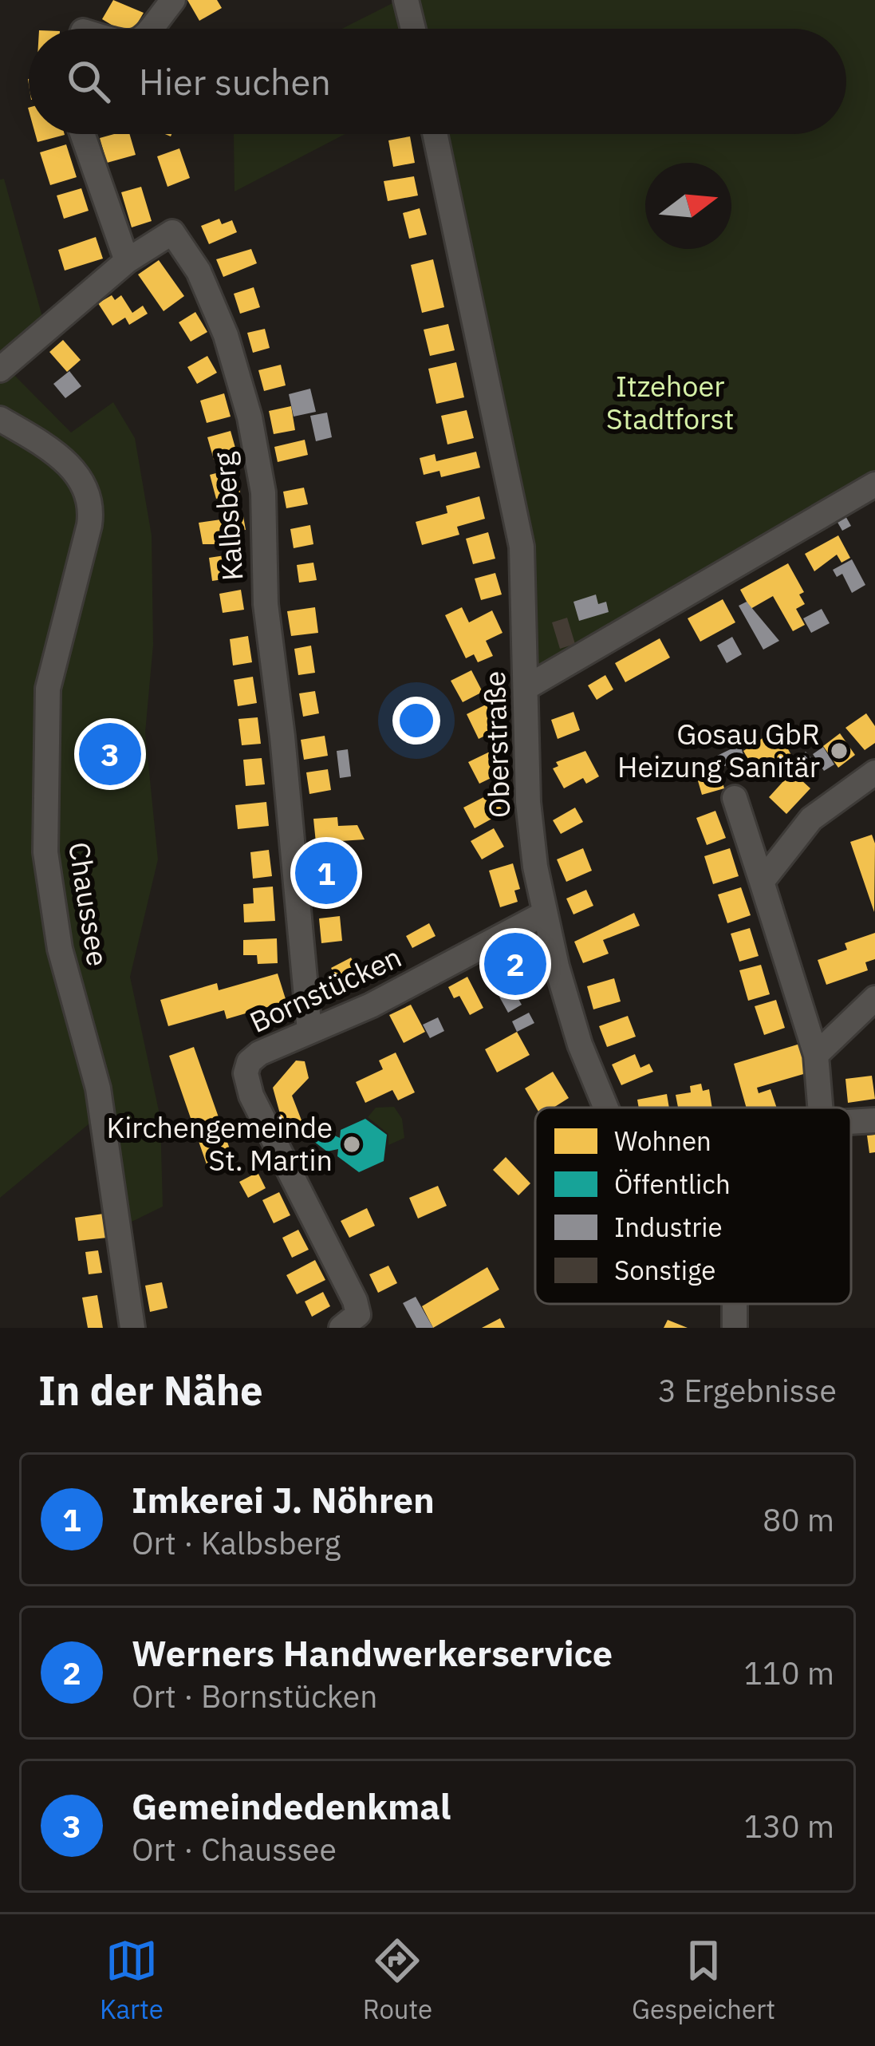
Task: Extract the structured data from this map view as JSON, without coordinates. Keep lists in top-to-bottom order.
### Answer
{
  "streets": {
    "street": [
      "Kalbsberg",
      "Oberstraße",
      "Chaussee",
      "Bornstücken"
    ]
  },
  "crossings": [
    ["Kalbsberg", "Bornstücken"],
    ["Oberstraße", "Bornstücken"]
  ],
  "parks": ["Itzehoer Stadtforst"],
  "places": ["Gosau GbR Heizung Sanitär", "Kirchengemeinde St. Martin"],
  "legend": [
    "Wohnen",
    "Öffentlich",
    "Industrie",
    "Sonstige"
  ],
  "north": "right",
  "page": {
    "search": "Hier suchen",
    "pins": ["3", "1", "2"],
    "heading": ["In der Nähe", "3 Ergebnisse"],
    "list": [
      {
        "mark": "1",
        "name": "Imkerei J. Nöhren",
        "note": "Ort · Kalbsberg",
        "value": "80 m"
      },
      {
        "mark": "2",
        "name": "Werners Handwerkerservice",
        "note": "Ort · Bornstücken",
        "value": "110 m"
      },
      {
        "mark": "3",
        "name": "Gemeindedenkmal",
        "note": "Ort · Chaussee",
        "value": "130 m"
      }
    ],
    "nav": ["Karte", "Route", "Gespeichert"]
  }
}
